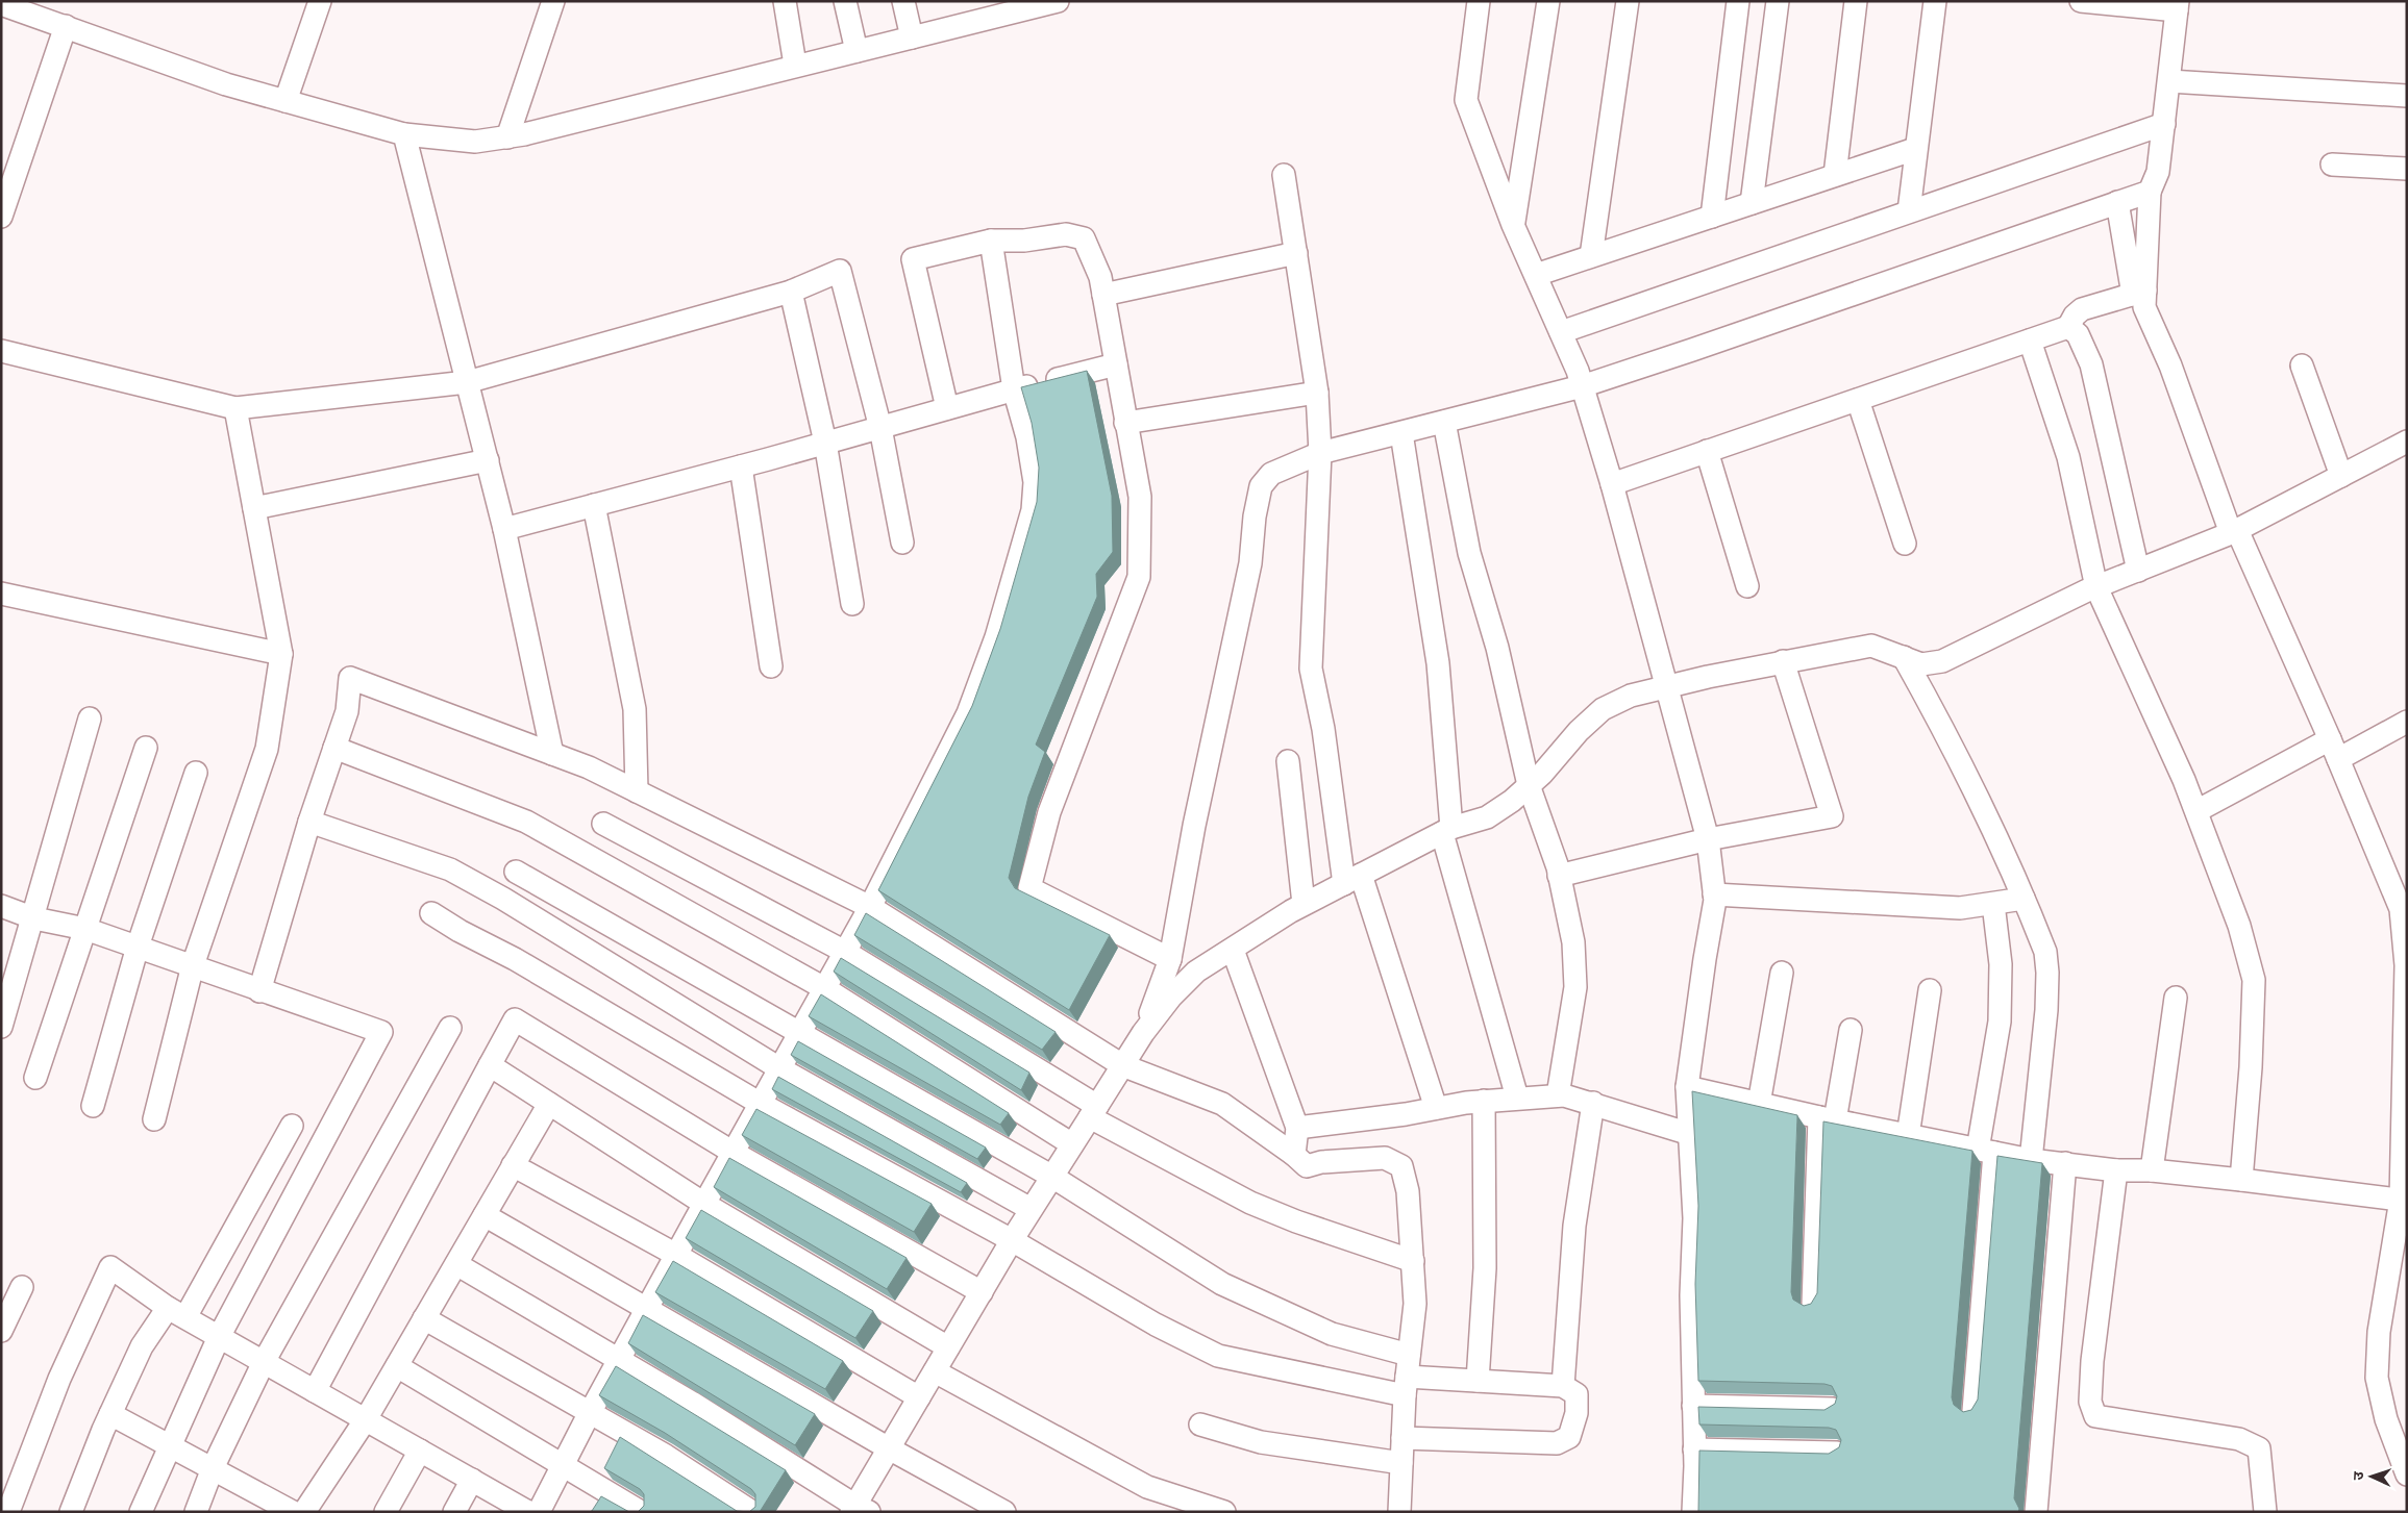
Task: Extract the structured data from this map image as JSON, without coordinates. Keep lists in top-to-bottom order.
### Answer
{
  "north": "left"
}
